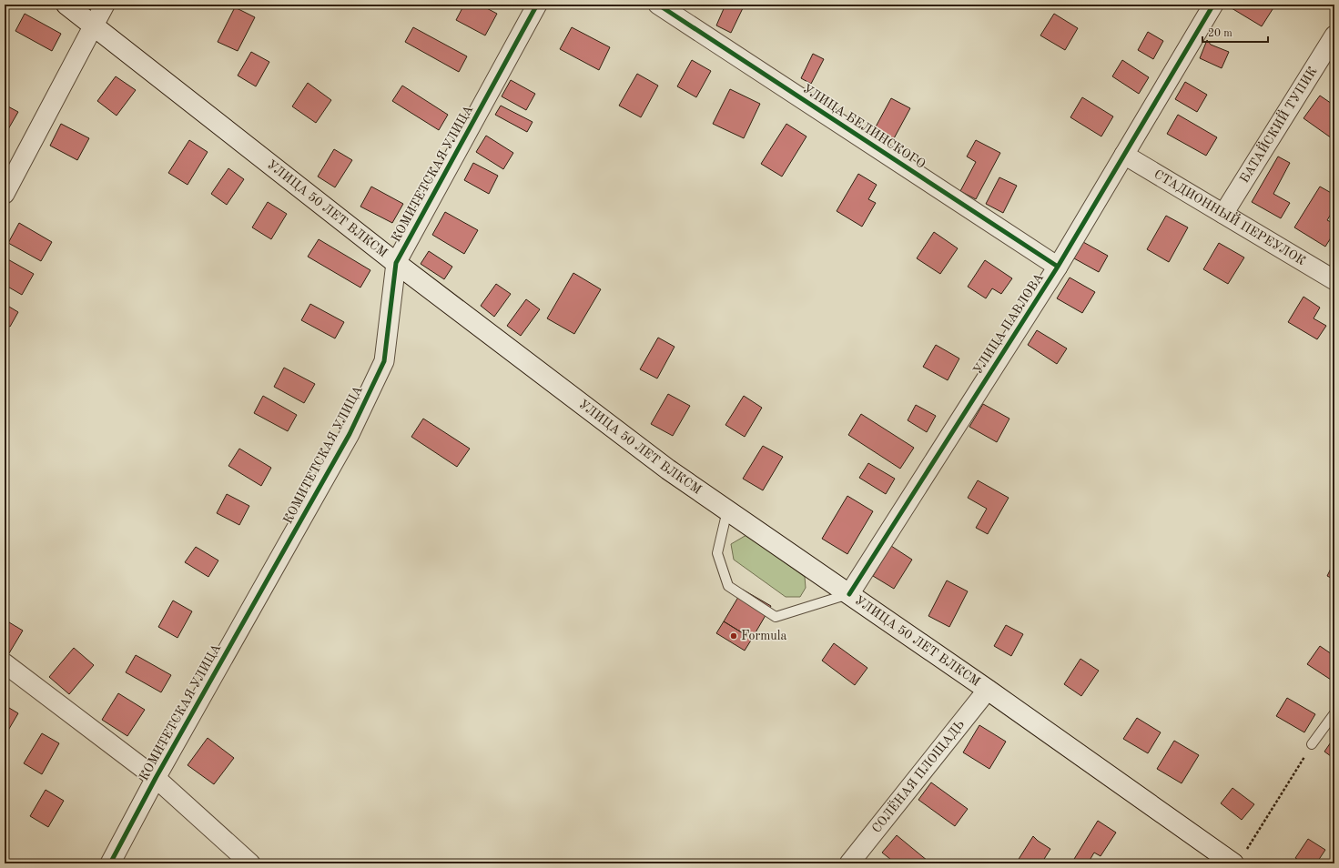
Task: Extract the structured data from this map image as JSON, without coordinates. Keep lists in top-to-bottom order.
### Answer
{
  "streets": {
    "main road": ["УЛИЦА 50 ЛЕТ ВЛКСМ"],
    "street": [
      "БАТАЙСКИЙ ТУПИК",
      "УЛИЦА БЕЛИНСКОГО",
      "КОМИТЕТСКАЯ УЛИЦА",
      "СТАДИОННЫЙ ПЕРЕУЛОК",
      "УЛИЦА ПАВЛОВА",
      "СОЛЁНАЯ ПЛОЩАДЬ"
    ]
  },
  "crossings": [
    ["БАТАЙСКИЙ ТУПИК", "СТАДИОННЫЙ ПЕРЕУЛОК"],
    ["УЛИЦА БЕЛИНСКОГО", "УЛИЦА ПАВЛОВА"],
    ["КОМИТЕТСКАЯ УЛИЦА", "УЛИЦА 50 ЛЕТ ВЛКСМ"],
    ["УЛИЦА 50 ЛЕТ ВЛКСМ", "УЛИЦА ПАВЛОВА"],
    ["УЛИЦА 50 ЛЕТ ВЛКСМ", "СОЛЁНАЯ ПЛОЩАДЬ"],
    ["СТАДИОННЫЙ ПЕРЕУЛОК", "УЛИЦА ПАВЛОВА"]
  ],
  "places": ["Formula"],
  "scale_bar": "20 m"
}
